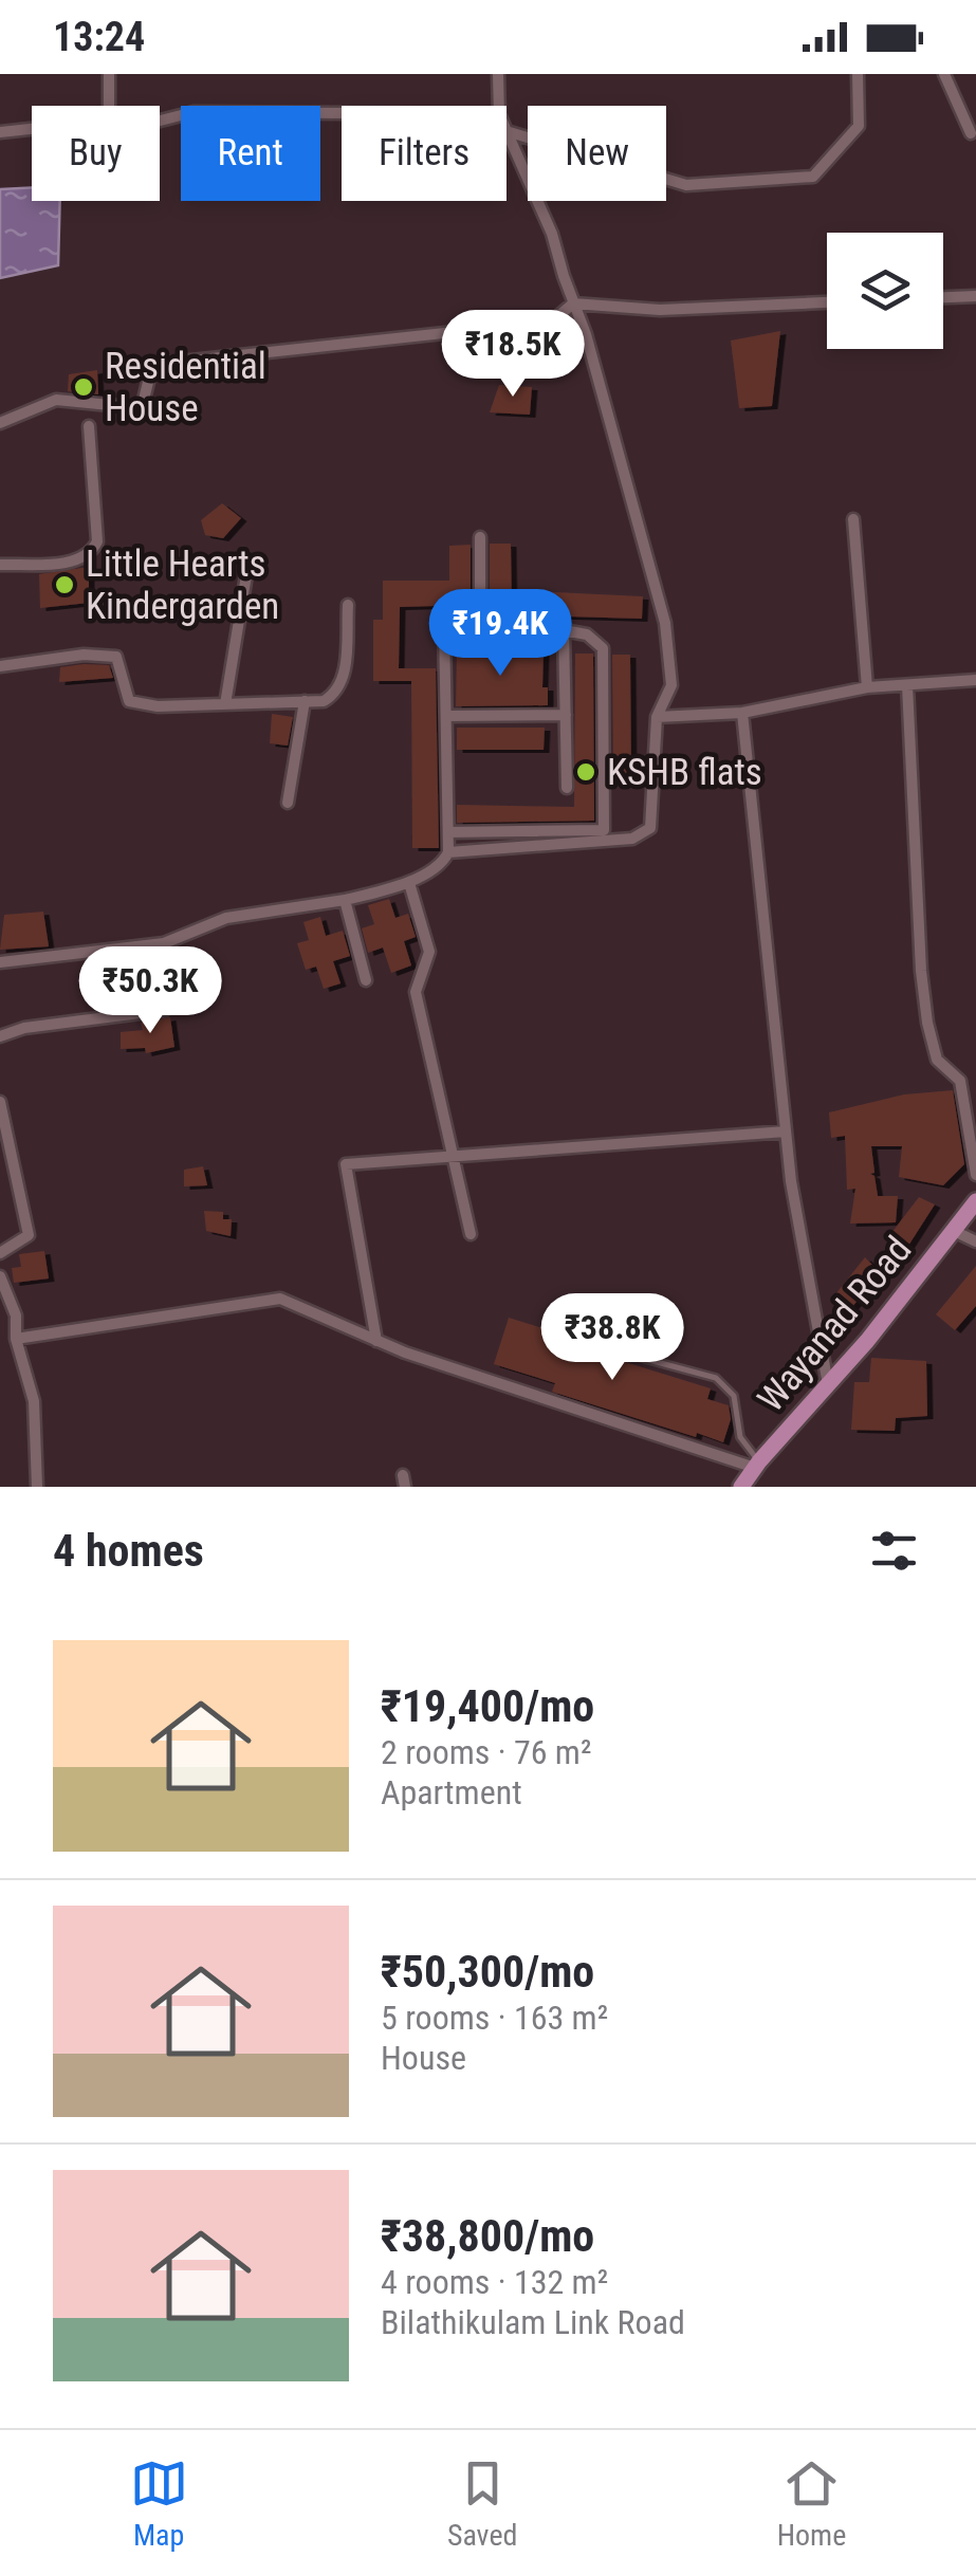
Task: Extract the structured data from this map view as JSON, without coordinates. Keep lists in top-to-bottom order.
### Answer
{
  "streets": {
    "main road": ["Wayanad Road"]
  },
  "places": ["Residential House", "Little Hearts Kindergarden", "KSHB flats"],
  "page": {
    "status": "13:24",
    "chip": [
      "Buy",
      "Rent",
      "Filters",
      "New"
    ],
    "price": [
      "₹18.5K",
      "₹19.4K",
      "₹50.3K",
      "₹38.8K"
    ],
    "heading": "4 homes",
    "list": [
      {
        "name": "₹19,400/mo",
        "note": "2 rooms · 76 m² · Apartment"
      },
      {
        "name": "₹50,300/mo",
        "note": "5 rooms · 163 m² · House"
      },
      {
        "name": "₹38,800/mo",
        "note": "4 rooms · 132 m² · Bilathikulam Link Road"
      }
    ],
    "tabs": ["Map", "Saved", "Home"]
  }
}
